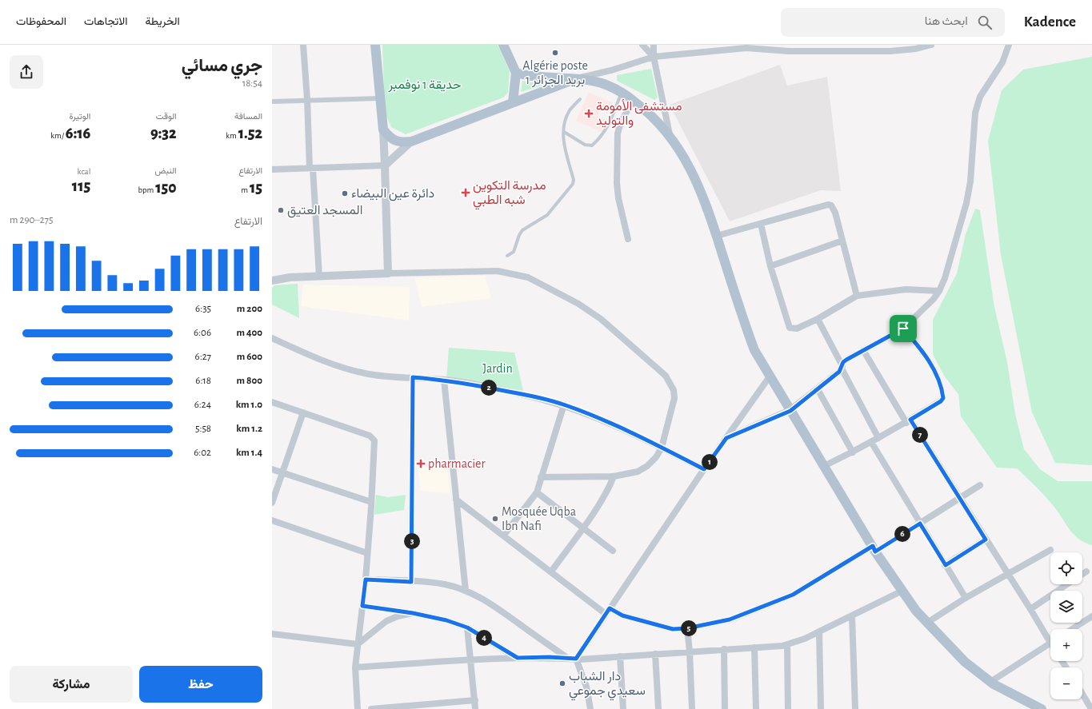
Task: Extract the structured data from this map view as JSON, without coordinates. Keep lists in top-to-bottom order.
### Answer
{
  "parks": ["حديقة 1 نوفمبر", "Jardin"],
  "places": {
    "other": [
      "Algérie poste 1 بريد الجزائر",
      "دائرة عين البيضاء",
      "المسجد العتيق",
      "Mosquée Uqba Ibn Nafi",
      "دار الشباب سعيدي جموعي"
    ],
    "health": ["مستشفى الأمومة والتوليد", "مدرسة التكوين شبه الطبي", "pharmacier"]
  },
  "page": {
    "header": "Kadence",
    "search": "ابحث هنا",
    "nav": ["الخريطة", "الاتجاهات", "المحفوظات"],
    "heading": ["جري مسائي", "18:54"],
    "stats": [
      ["المسافة", "1.52 km"],
      ["الوقت", "9:32"],
      ["الوتيرة", "6:16 /km"],
      ["الارتفاع", "15 m"],
      ["النبض", "150 bpm"],
      ["kcal", "115"]
    ],
    "chart": ["الارتفاع", "275–290 m"],
    "list": [
      {
        "name": "200 m",
        "note": "6:35"
      },
      {
        "name": "400 m",
        "note": "6:06"
      },
      {
        "name": "600 m",
        "note": "6:27"
      },
      {
        "name": "800 m",
        "note": "6:18"
      },
      {
        "name": "1.0 km",
        "note": "6:24"
      },
      {
        "name": "1.2 km",
        "note": "5:58"
      },
      {
        "name": "1.4 km",
        "note": "6:02"
      }
    ],
    "pins": [
      "2",
      "7",
      "1",
      "6",
      "3",
      "5",
      "4"
    ],
    "map_buttons": ["+", "−"],
    "buttons": ["حفظ", "مشاركة"]
  }
}
